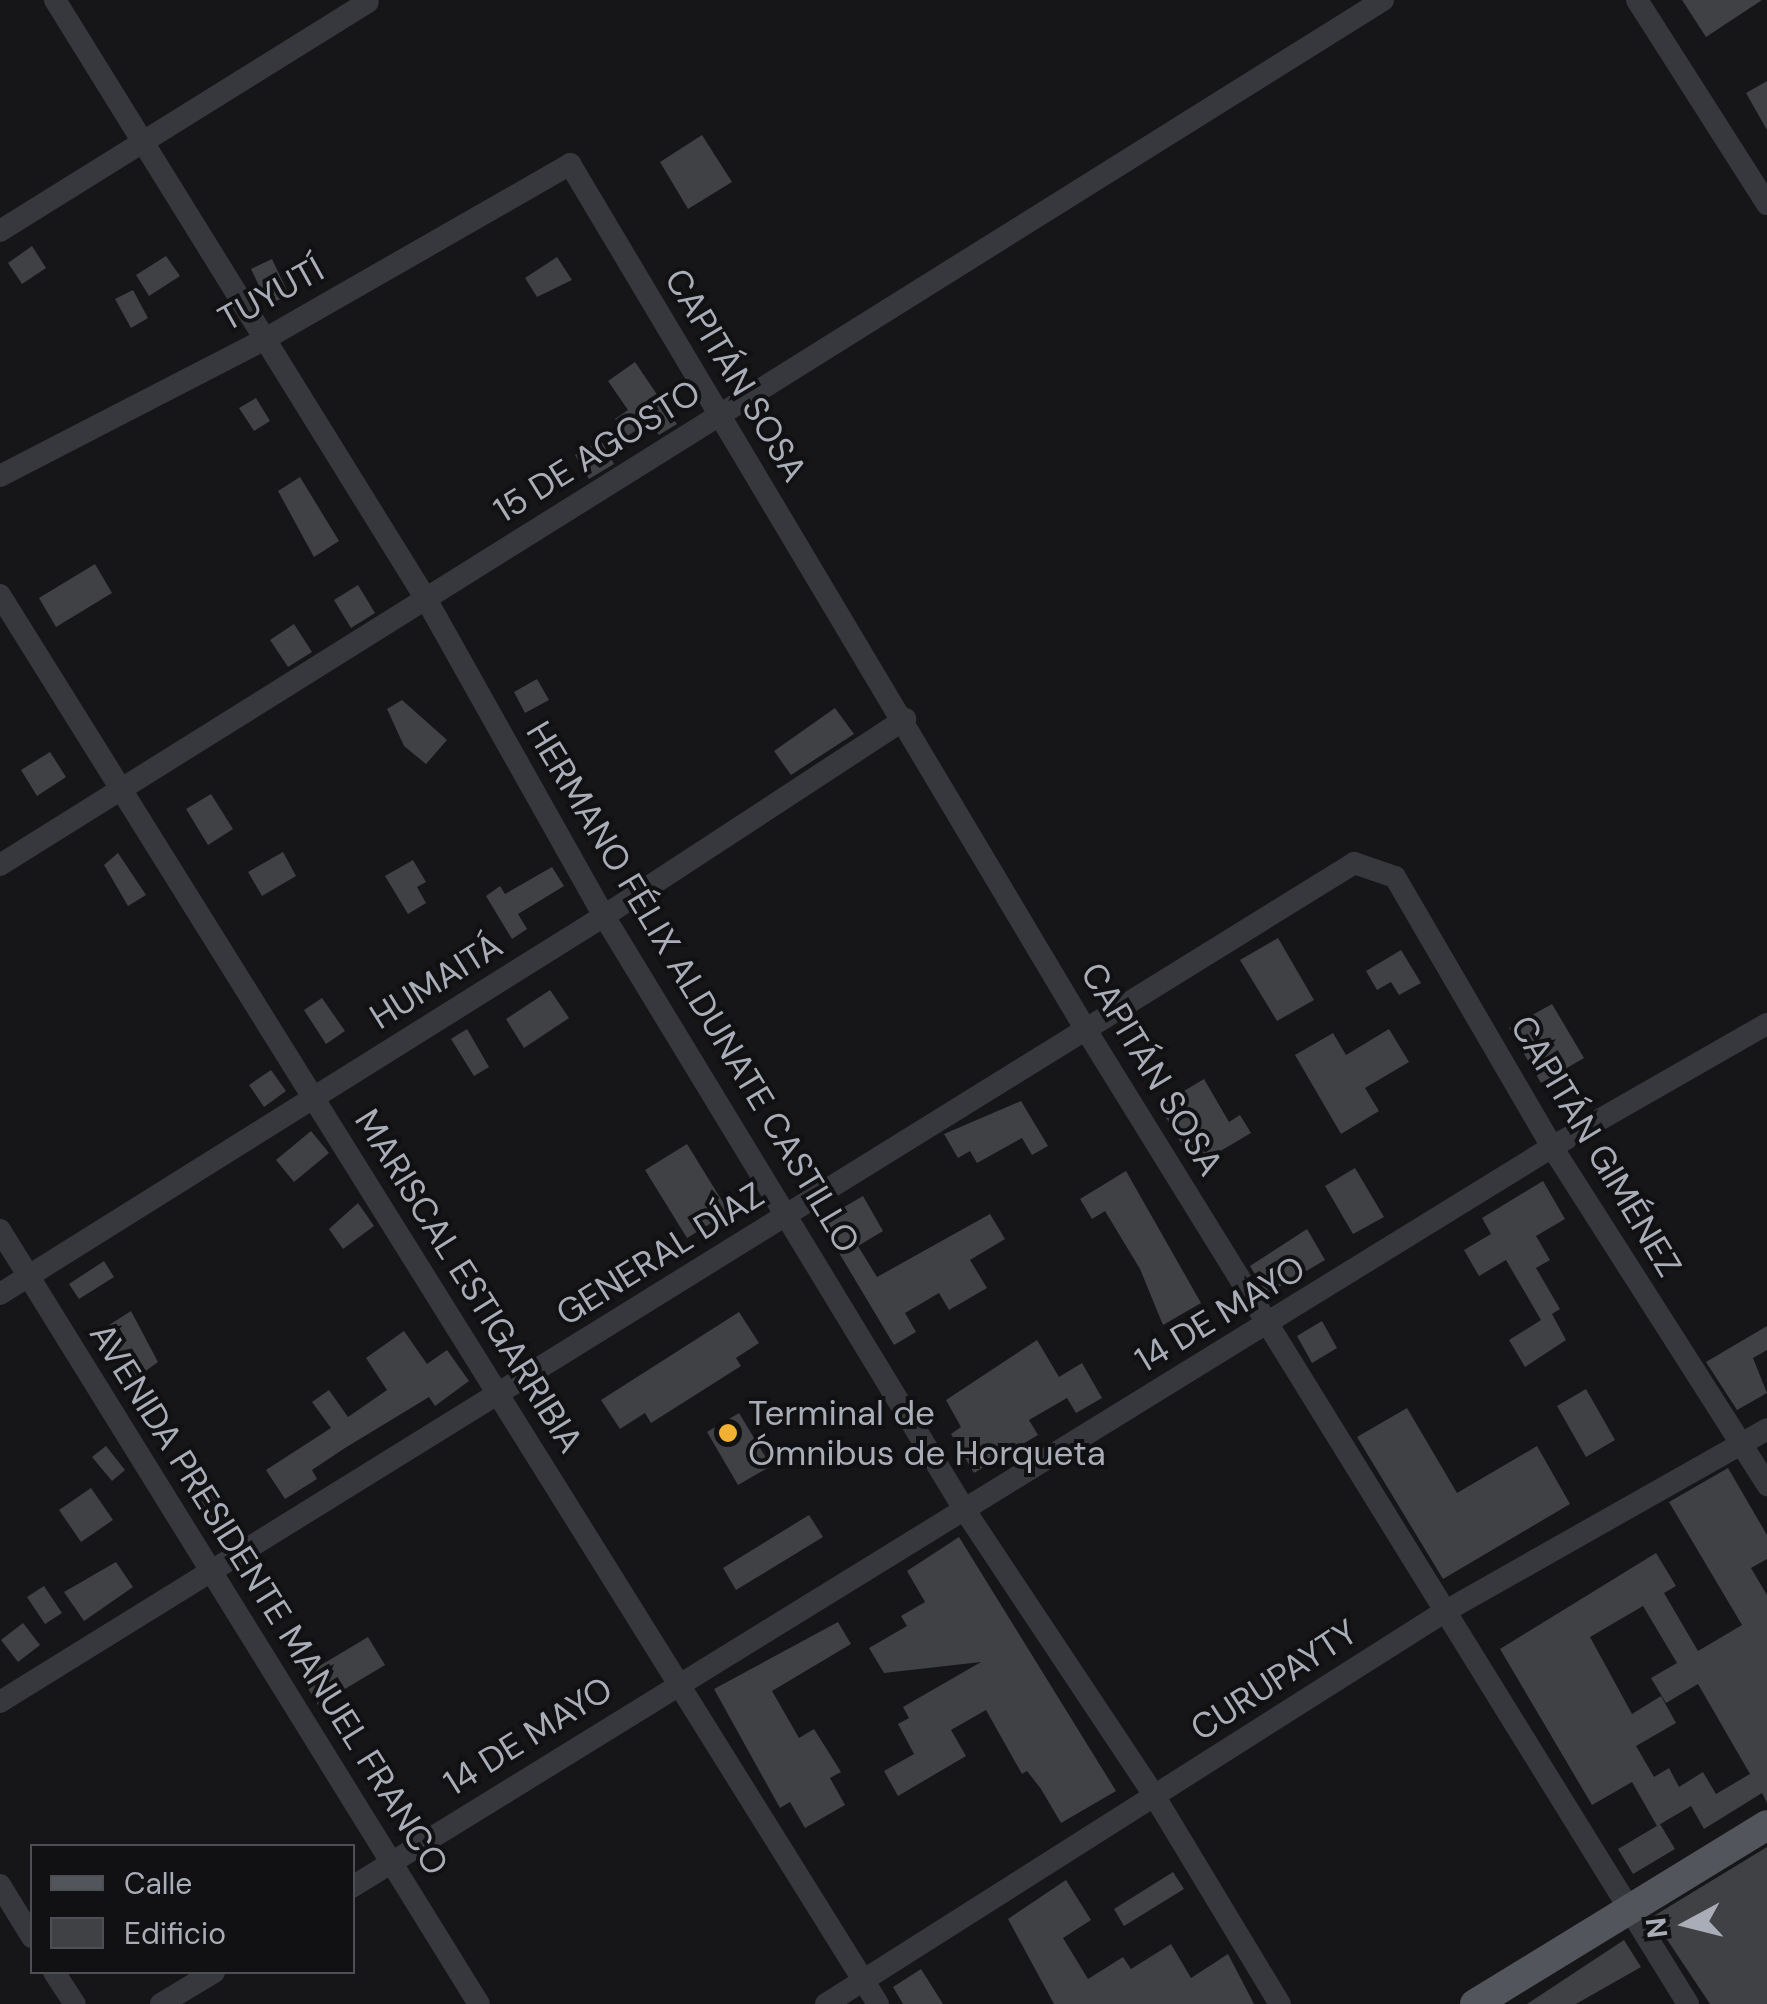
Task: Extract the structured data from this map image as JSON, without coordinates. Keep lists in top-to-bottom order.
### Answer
{
  "streets": {
    "street": [
      "TUYUTÍ",
      "CAPITÁN SOSA",
      "15 DE AGOSTO",
      "HUMAITÁ",
      "HERMANO FÉLIX ALDUNATE CASTILLO",
      "CAPITÁN GIMÉNEZ",
      "GENERAL DÍAZ",
      "MARISCAL ESTIGARRIBIA",
      "14 DE MAYO",
      "AVENIDA PRESIDENTE MANUEL FRANCO",
      "CURUPAYTY"
    ]
  },
  "crossings": [
    ["TUYUTÍ", "CAPITÁN SOSA"],
    ["TUYUTÍ", "HERMANO FÉLIX ALDUNATE CASTILLO"],
    ["CAPITÁN SOSA", "15 DE AGOSTO"],
    ["CAPITÁN SOSA", "HUMAITÁ"],
    ["CAPITÁN SOSA", "GENERAL DÍAZ"],
    ["CAPITÁN SOSA", "14 DE MAYO"],
    ["CAPITÁN SOSA", "CURUPAYTY"],
    ["15 DE AGOSTO", "HERMANO FÉLIX ALDUNATE CASTILLO"],
    ["15 DE AGOSTO", "MARISCAL ESTIGARRIBIA"],
    ["HUMAITÁ", "HERMANO FÉLIX ALDUNATE CASTILLO"],
    ["HUMAITÁ", "MARISCAL ESTIGARRIBIA"],
    ["HUMAITÁ", "AVENIDA PRESIDENTE MANUEL FRANCO"],
    ["HERMANO FÉLIX ALDUNATE CASTILLO", "GENERAL DÍAZ"],
    ["HERMANO FÉLIX ALDUNATE CASTILLO", "14 DE MAYO"],
    ["HERMANO FÉLIX ALDUNATE CASTILLO", "CURUPAYTY"],
    ["CAPITÁN GIMÉNEZ", "GENERAL DÍAZ"],
    ["CAPITÁN GIMÉNEZ", "14 DE MAYO"],
    ["CAPITÁN GIMÉNEZ", "CURUPAYTY"],
    ["GENERAL DÍAZ", "MARISCAL ESTIGARRIBIA"],
    ["GENERAL DÍAZ", "AVENIDA PRESIDENTE MANUEL FRANCO"],
    ["MARISCAL ESTIGARRIBIA", "14 DE MAYO"],
    ["MARISCAL ESTIGARRIBIA", "CURUPAYTY"],
    ["14 DE MAYO", "AVENIDA PRESIDENTE MANUEL FRANCO"]
  ],
  "places": ["Terminal de Ómnibus de Horqueta"],
  "legend": ["Calle", "Edificio"],
  "north": "left"
}
